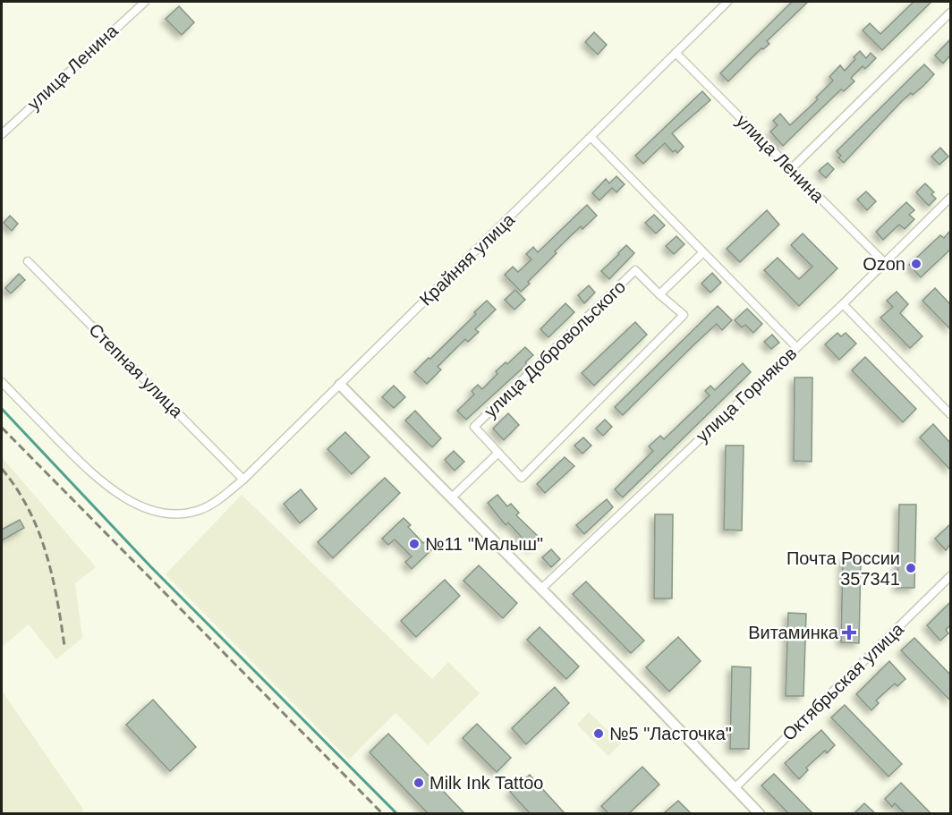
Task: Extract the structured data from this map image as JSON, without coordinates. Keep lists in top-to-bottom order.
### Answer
{
  "streets": {
    "street": [
      "улица Ленина",
      "Крайняя улица",
      "улица Добровольского",
      "Степная улица",
      "улица Горняков",
      "Октябрьская улица"
    ]
  },
  "crossings": [
    ["улица Ленина", "Крайняя улица"],
    ["улица Ленина", "улица Горняков"],
    ["Крайняя улица", "Степная улица"]
  ],
  "places": {
    "other": [
      "Ozon",
      "№11 \"Малыш\"",
      "Почта России 357341",
      "№5 \"Ласточка\"",
      "Milk Ink Tattoo"
    ],
    "health": ["Витаминка"]
  }
}
